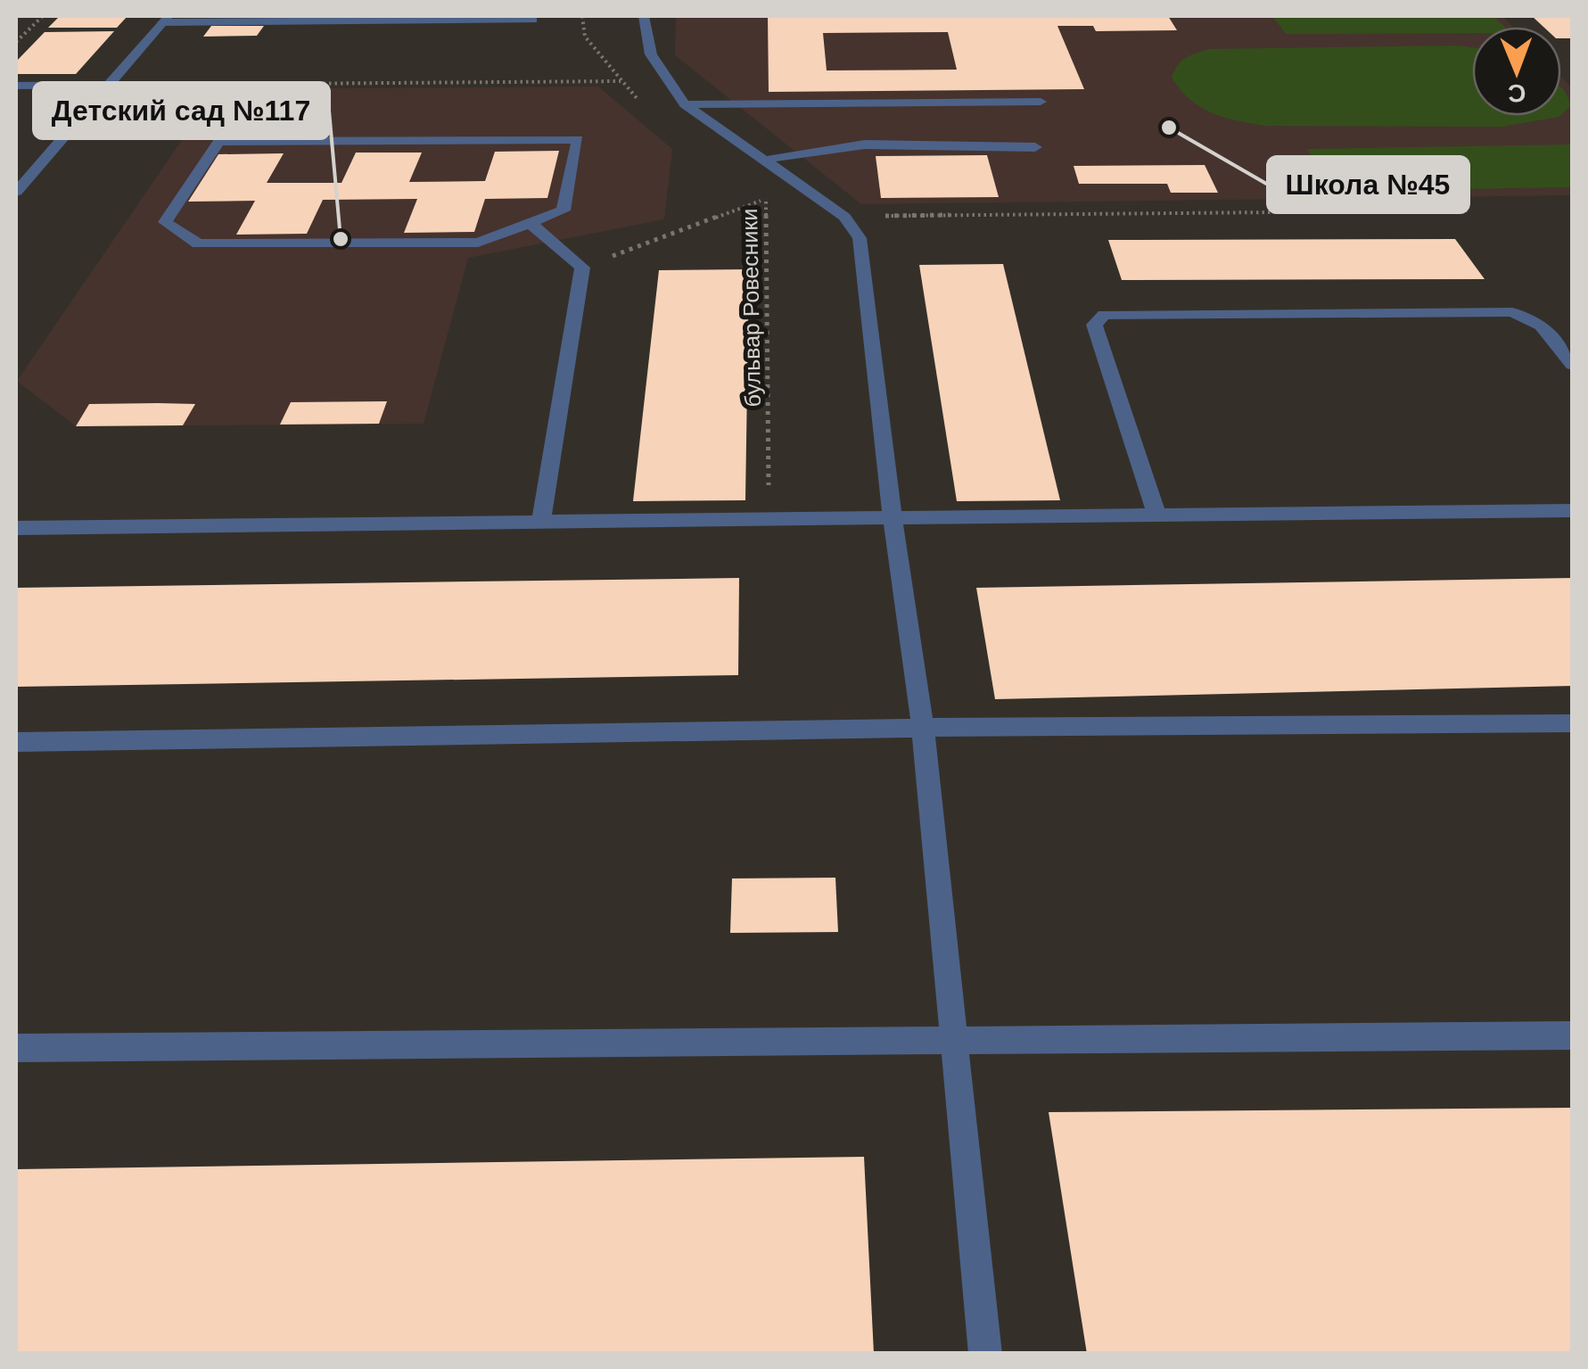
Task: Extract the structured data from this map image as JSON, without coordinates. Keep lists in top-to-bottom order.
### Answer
{
  "streets": {
    "path": ["бульвар Ровесники"]
  },
  "places": ["Школа №45", "Детский сад №117"],
  "north": "bottom"
}
